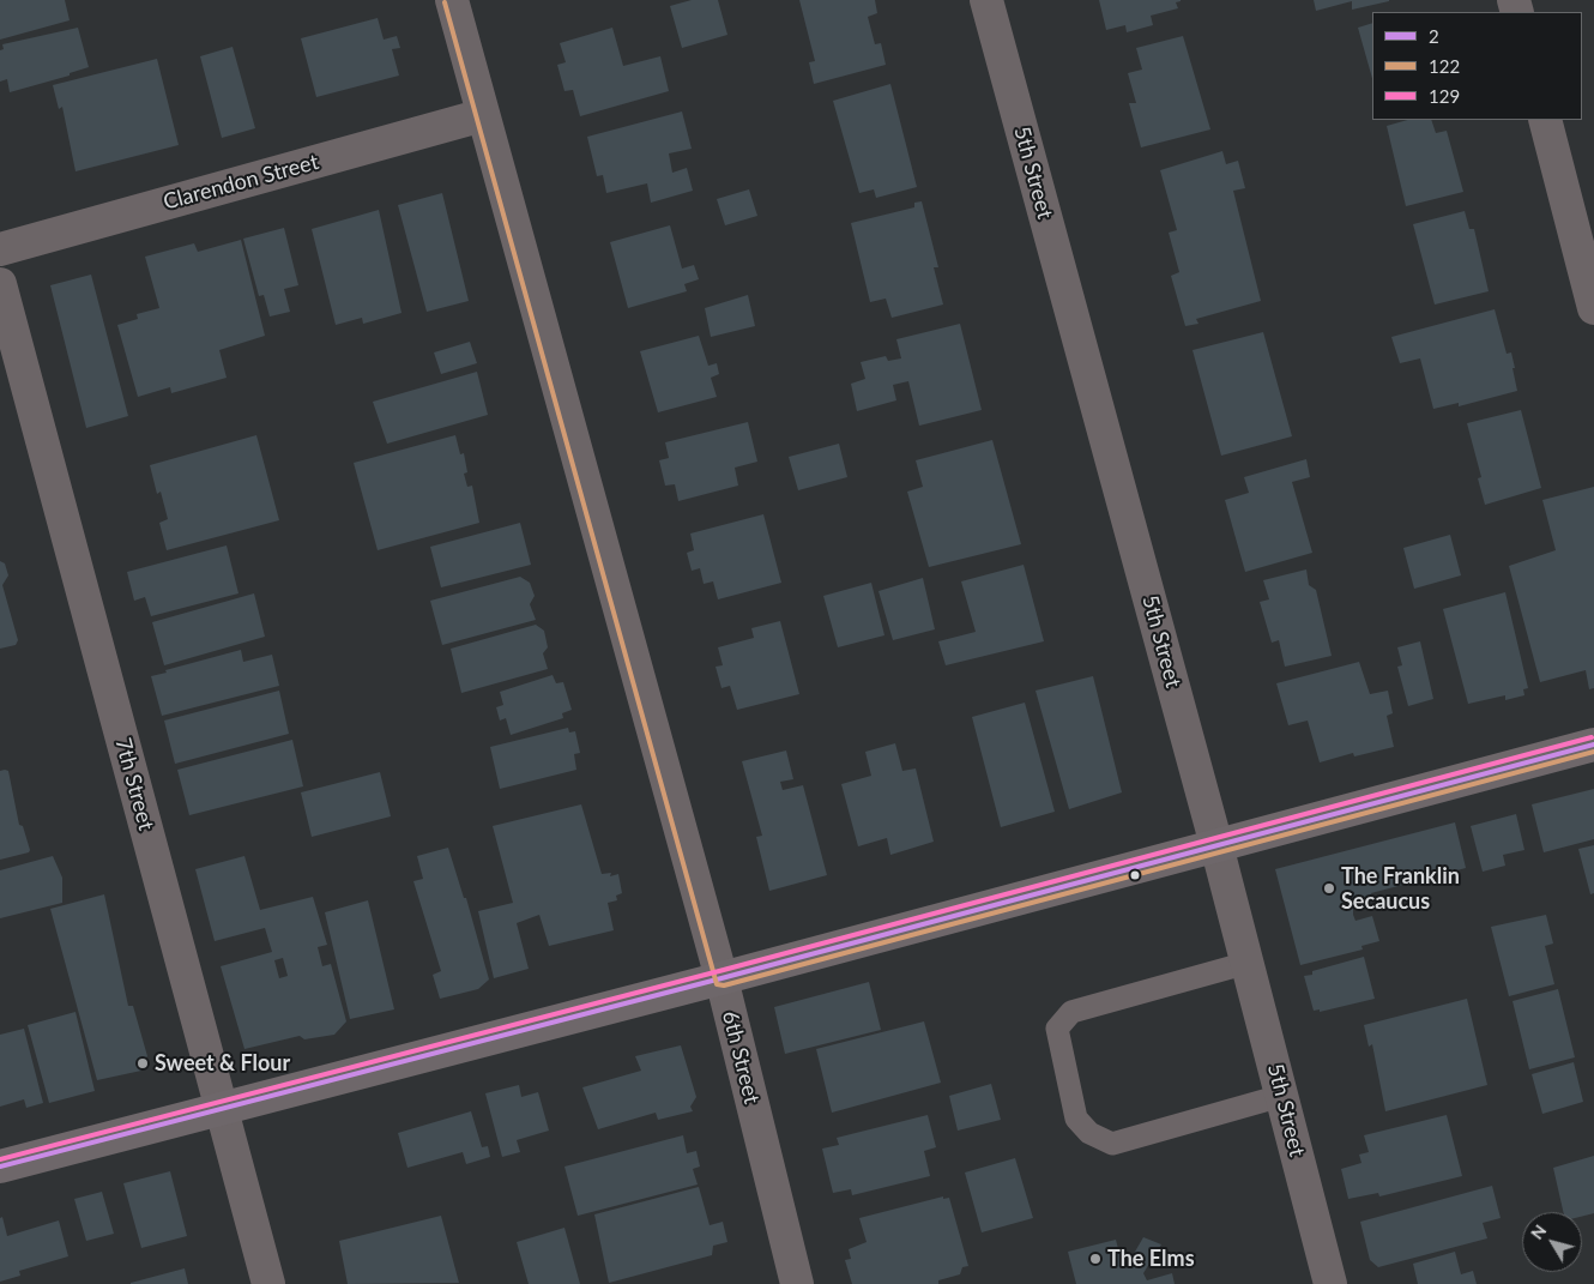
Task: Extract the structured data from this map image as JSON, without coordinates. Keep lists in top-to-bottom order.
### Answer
{
  "streets": {
    "street": [
      "5th Street",
      "Clarendon Street",
      "7th Street",
      "6th Street"
    ]
  },
  "crossings": [
    ["Clarendon Street", "6th Street"]
  ],
  "places": ["The Franklin Secaucus", "Sweet & Flour", "The Elms"],
  "lines": ["transit line 122", "transit line 129", "transit line 2"],
  "legend": ["2", "122", "129"],
  "north": "top left"
}
